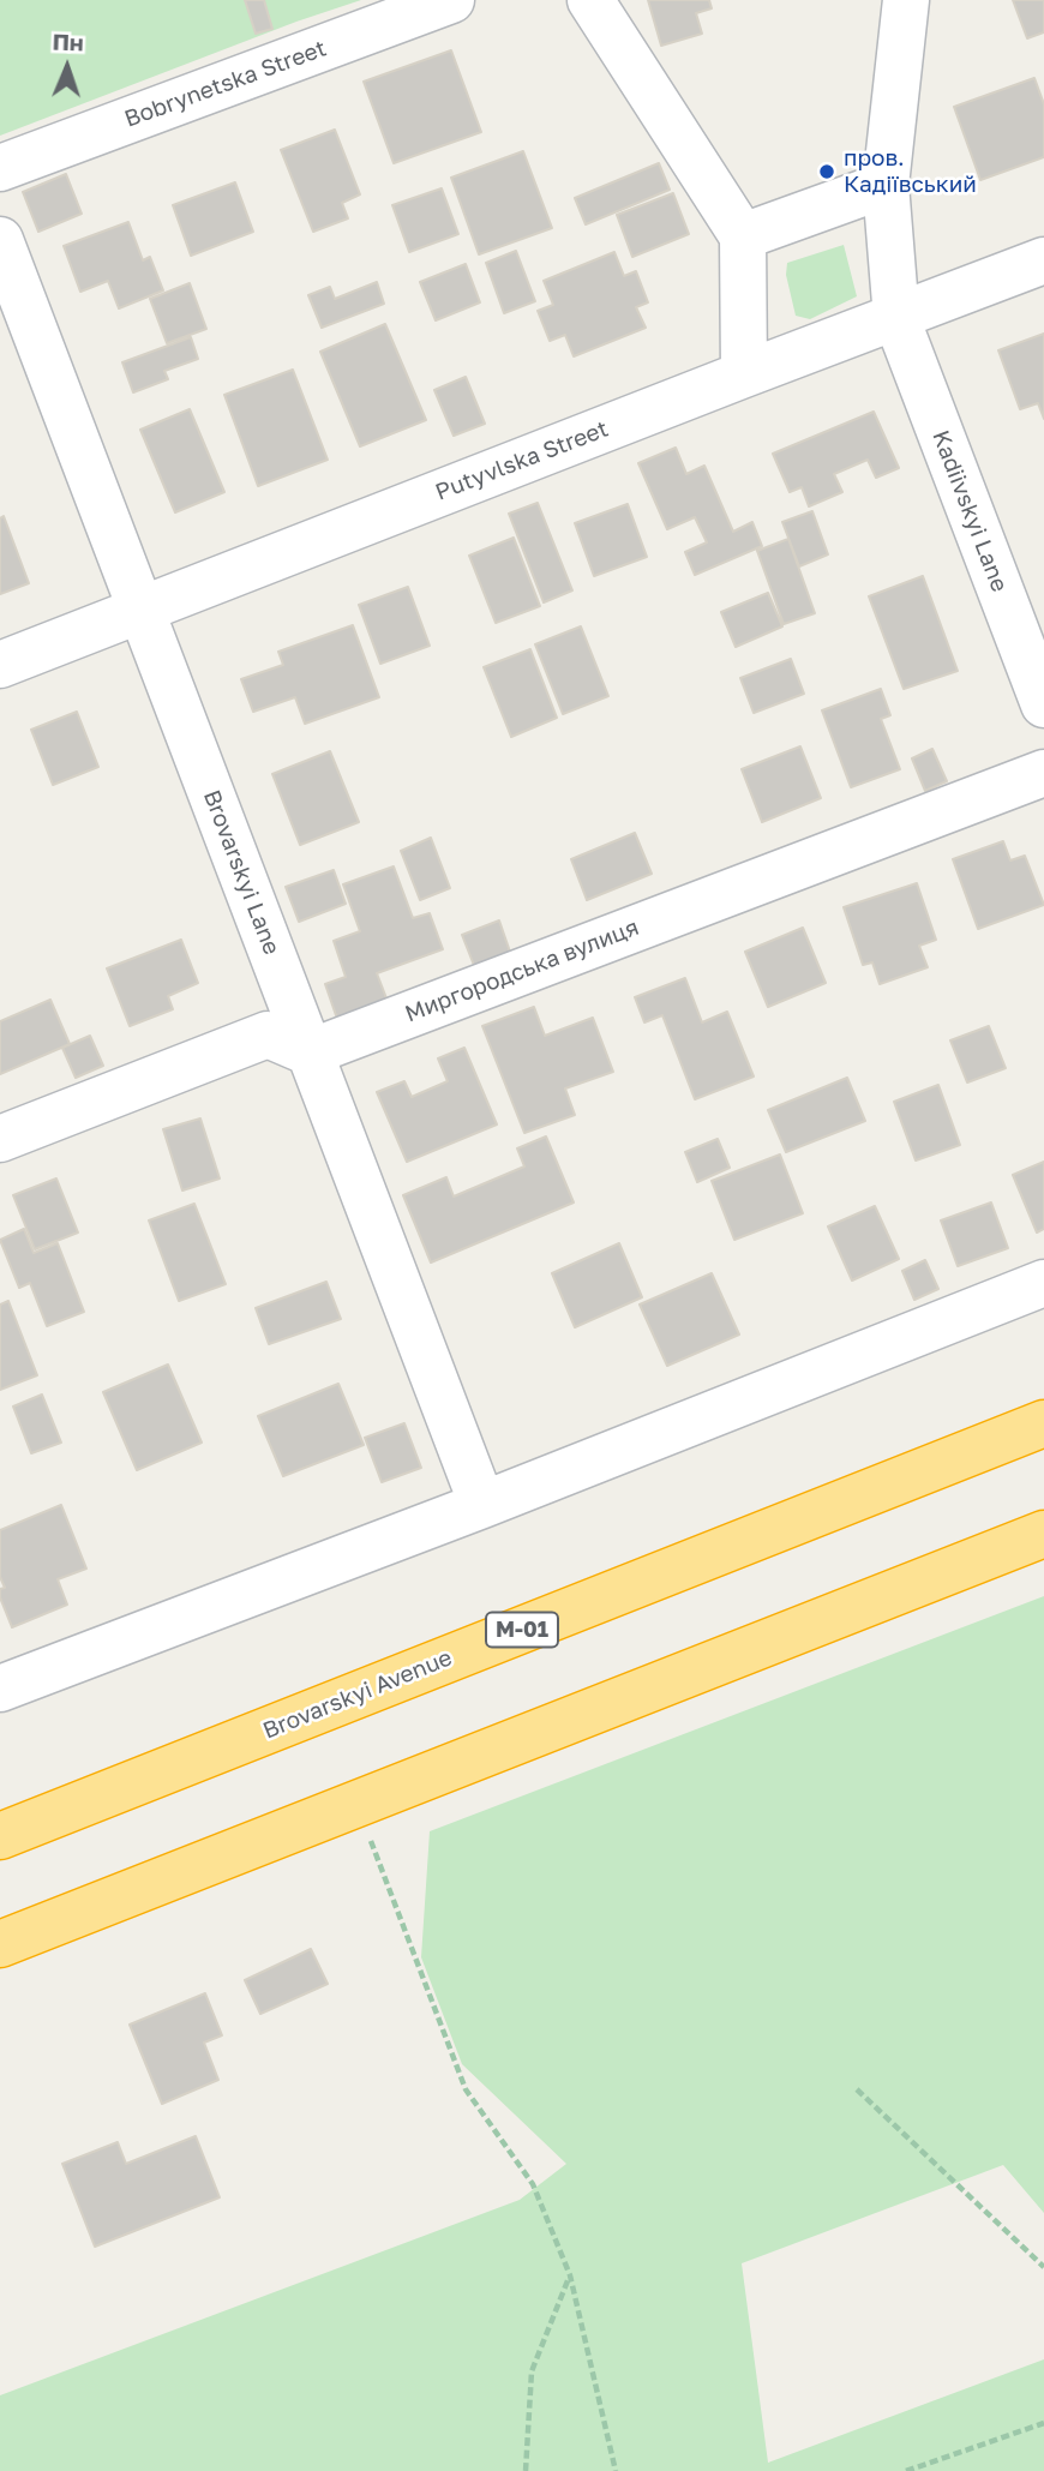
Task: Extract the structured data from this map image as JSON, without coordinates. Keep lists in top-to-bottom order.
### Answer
{
  "streets": {
    "highway": ["М-01", "Brovarskyi Avenue"],
    "street": [
      "Bobrynetska Street",
      "Putyvlska Street",
      "Kadiivskyi Lane",
      "Brovarskyi Lane",
      "Миргородська вулиця"
    ]
  },
  "crossings": [
    ["Putyvlska Street", "Kadiivskyi Lane"],
    ["Putyvlska Street", "Brovarskyi Lane"],
    ["Brovarskyi Lane", "Миргородська вулиця"]
  ],
  "places": ["пров. Кадіївський"],
  "north": "top"
}
